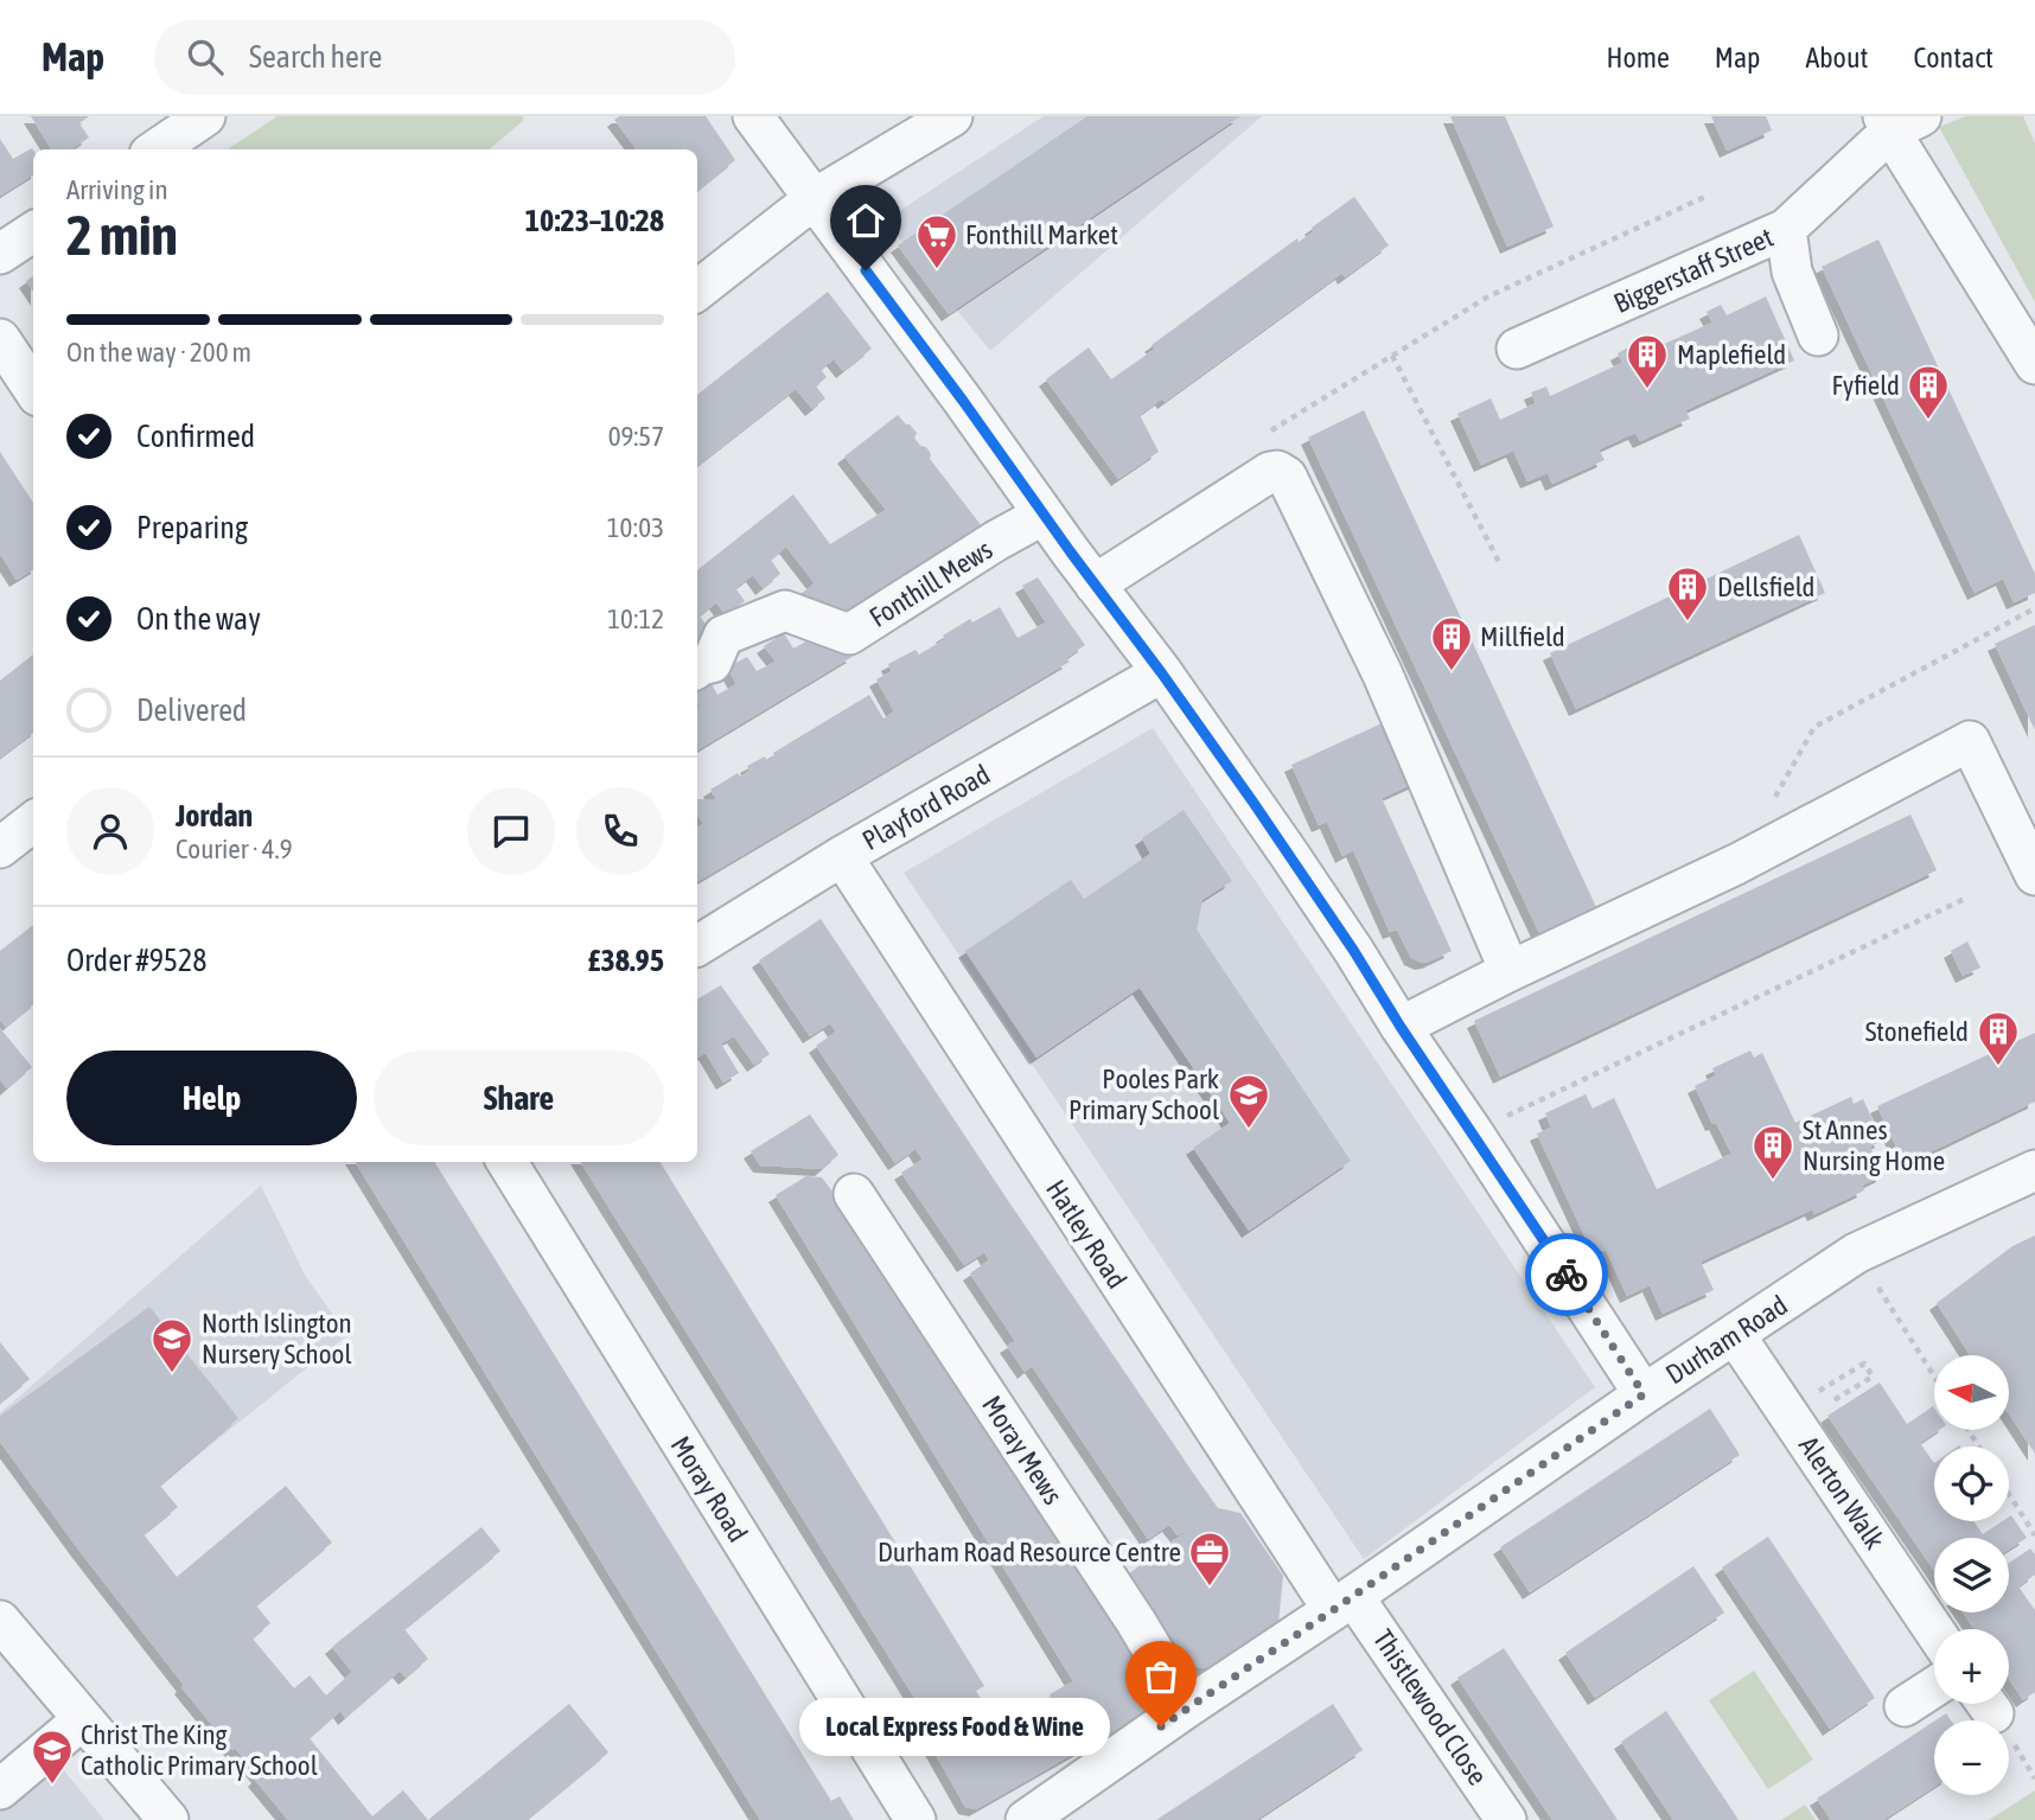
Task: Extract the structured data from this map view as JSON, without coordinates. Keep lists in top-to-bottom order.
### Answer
{
  "streets": {
    "street": [
      "Biggerstaff Street",
      "Fonthill Mews",
      "Playford Road",
      "Hatley Road",
      "Durham Road",
      "Moray Mews",
      "Moray Road",
      "Alerton Walk",
      "Thistlewood Close"
    ]
  },
  "crossings": [
    ["Playford Road", "Hatley Road"],
    ["Hatley Road", "Durham Road"],
    ["Hatley Road", "Thistlewood Close"],
    ["Durham Road", "Moray Mews"],
    ["Durham Road", "Alerton Walk"],
    ["Durham Road", "Thistlewood Close"]
  ],
  "places": {
    "supermarket": ["Fonthill Market"],
    "building": [
      "Maplefield",
      "Fyfield",
      "Dellsfield",
      "Millfield",
      "Stonefield",
      "St Annes Nursing Home"
    ],
    "school or university": ["Pooles Park Primary School", "North Islington Nursery School", "Christ The King Catholic Primary School"],
    "office": ["Durham Road Resource Centre"],
    "other": ["Local Express Food & Wine"]
  },
  "north": "left",
  "page": {
    "header": "Map",
    "search": "Search here",
    "nav": [
      "Home",
      "Map",
      "About",
      "Contact"
    ],
    "heading": ["2 min", "Arriving in", "10:23–10:28"],
    "panel": [
      "Jordan",
      "Courier · 4.9",
      "Order #9528",
      "£38.95"
    ],
    "bar": "On the way · 200 m",
    "list": [
      ["Confirmed", "09:57"],
      ["Preparing", "10:03"],
      ["On the way", "10:12"],
      "Delivered"
    ],
    "buttons": ["Help", "Share"],
    "map_buttons": ["+", "−"],
    "bubble": "Local Express Food & Wine"
  }
}
